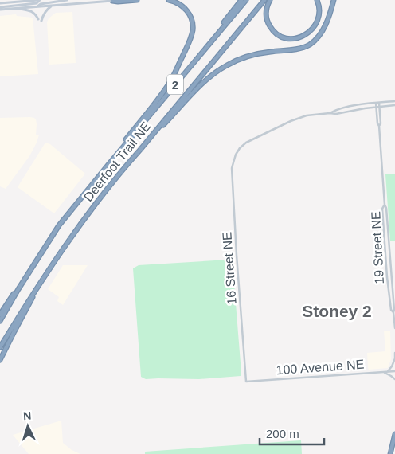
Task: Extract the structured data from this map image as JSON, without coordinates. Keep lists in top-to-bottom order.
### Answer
{
  "streets": {
    "highway": ["2", "Deerfoot Trail NE"],
    "street": ["19 Street NE", "16 Street NE", "100 Avenue NE"]
  },
  "crossings": [
    ["16 Street NE", "100 Avenue NE"]
  ],
  "districts": ["Stoney 2"],
  "scale_bar": "200 m",
  "north": "top"
}
